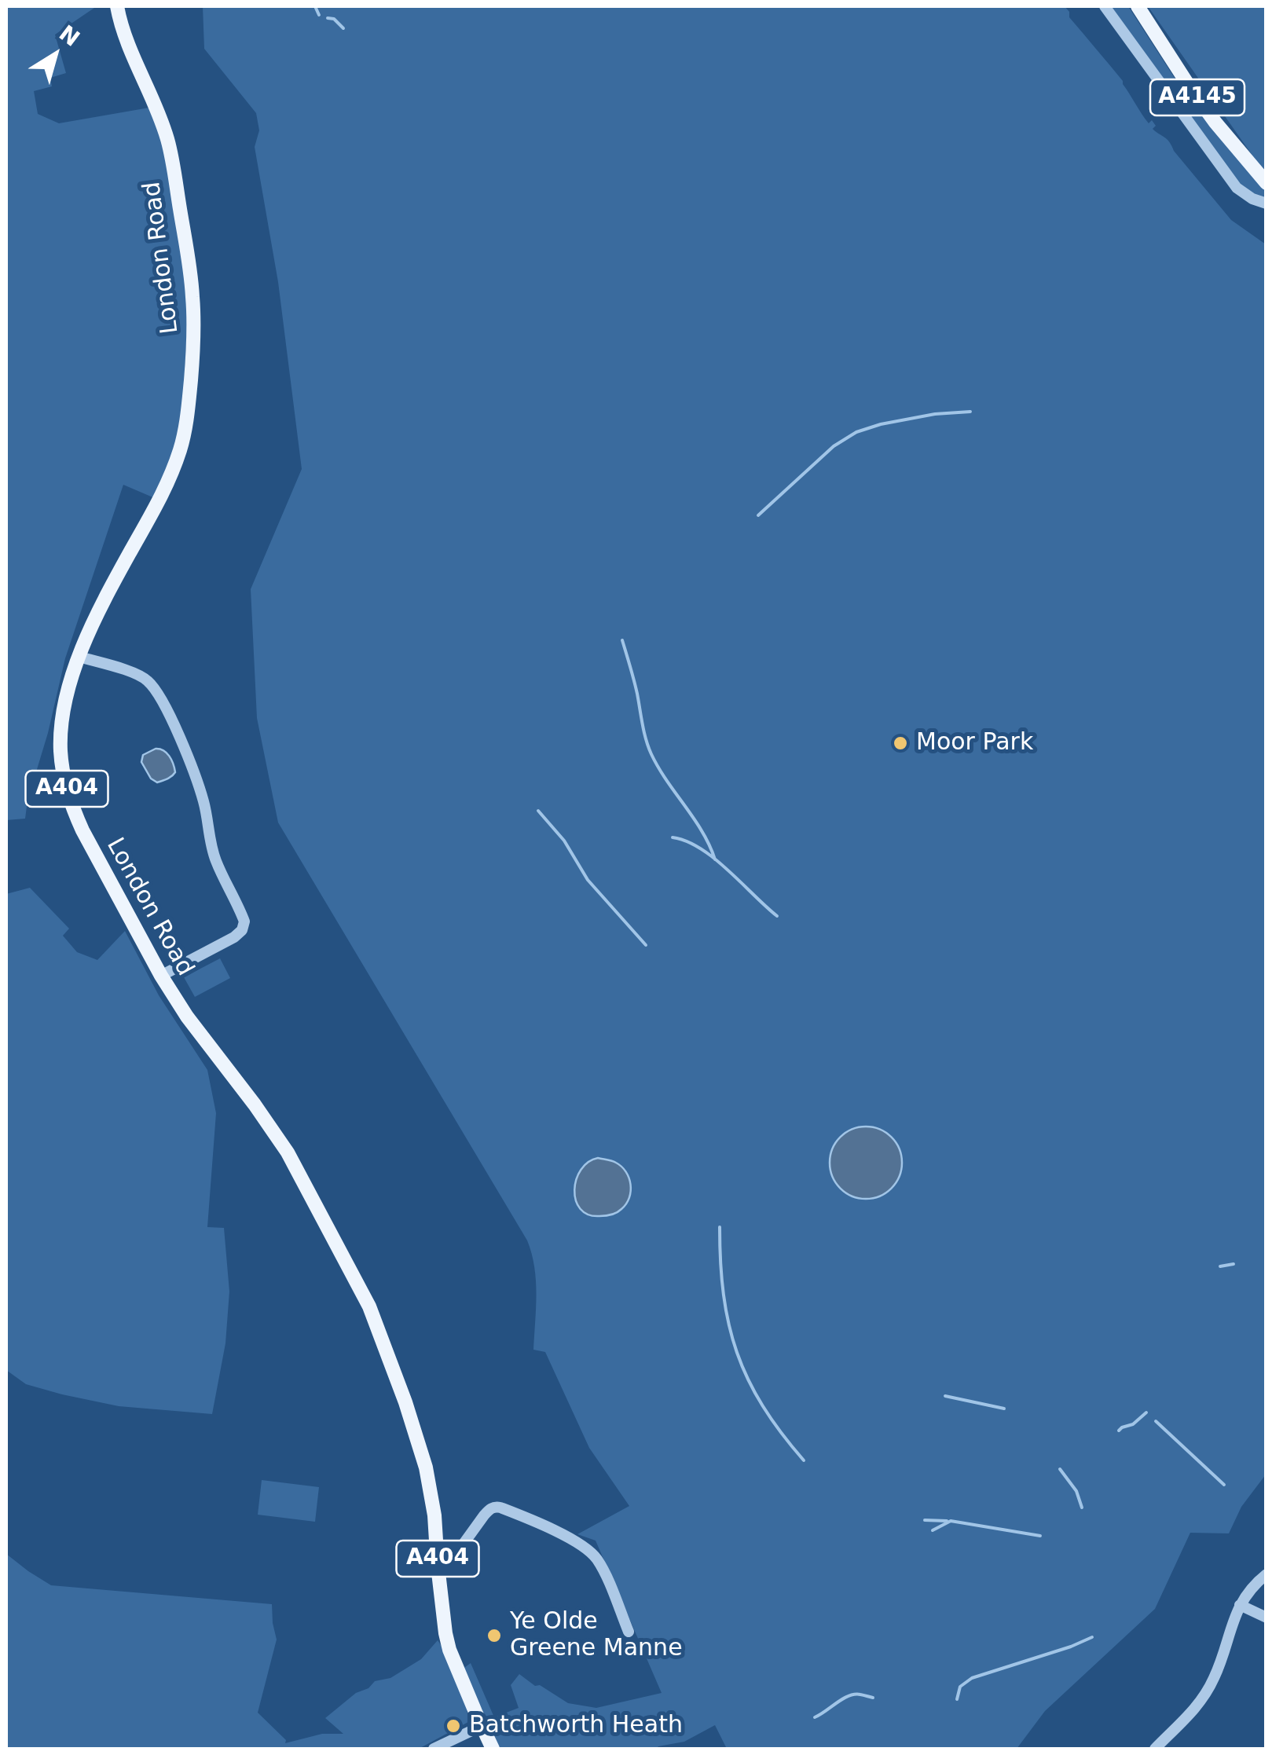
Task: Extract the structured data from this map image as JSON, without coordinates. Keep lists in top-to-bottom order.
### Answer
{
  "streets": {
    "main road": ["A4145", "London Road", "A404"]
  },
  "places": ["Moor Park", "Ye Olde Greene Manne", "Batchworth Heath"],
  "north": "top right"
}
